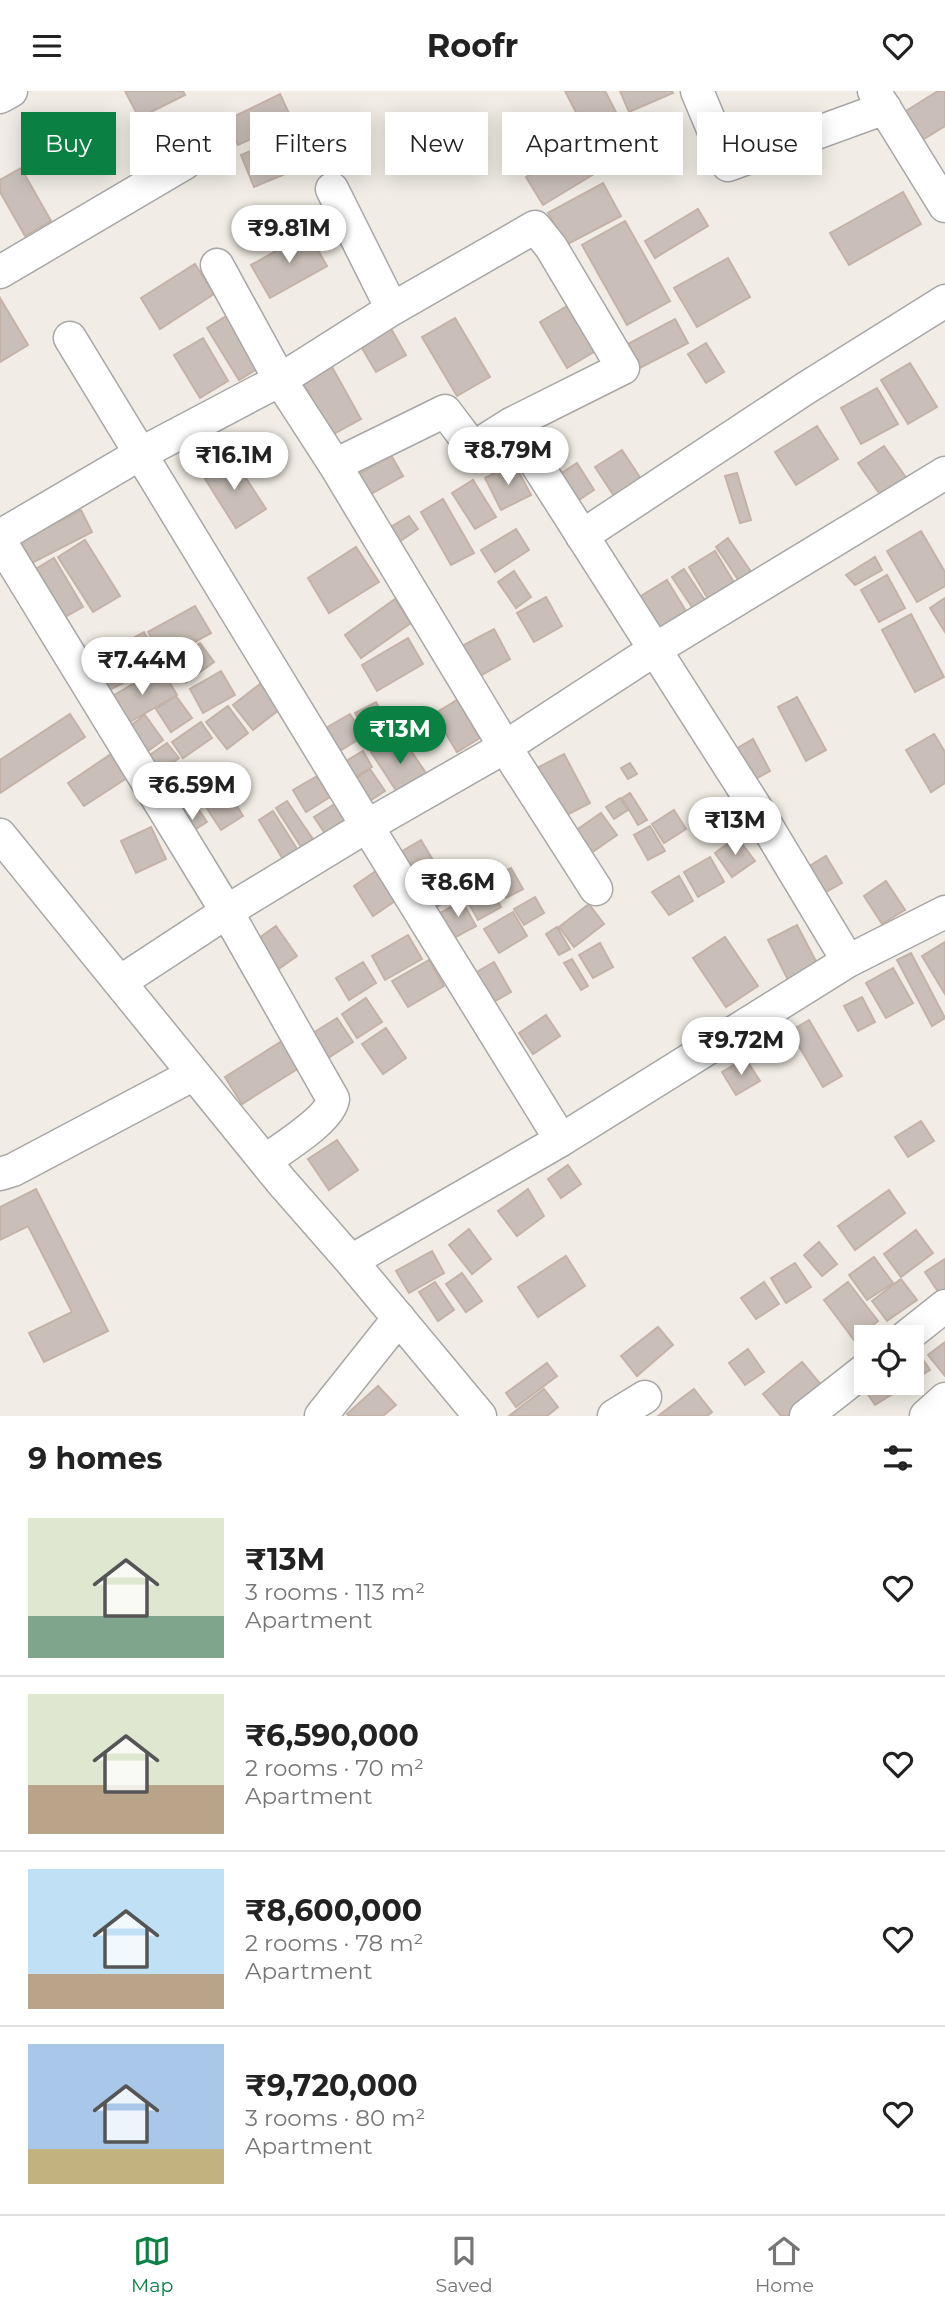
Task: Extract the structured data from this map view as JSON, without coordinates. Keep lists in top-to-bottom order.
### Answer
{
  "page": {
    "header": "Roofr",
    "chip": [
      "Buy",
      "Rent",
      "Filters",
      "New",
      "Apartment",
      "House"
    ],
    "price": [
      "₹9.81M",
      "₹8.79M",
      "₹16.1M",
      "₹7.44M",
      "₹13M",
      "₹6.59M",
      "₹13M",
      "₹8.6M",
      "₹9.72M"
    ],
    "heading": "9 homes",
    "list": [
      {
        "name": "₹13M",
        "note": "3 rooms · 113 m² · Apartment"
      },
      {
        "name": "₹6,590,000",
        "note": "2 rooms · 70 m² · Apartment"
      },
      {
        "name": "₹8,600,000",
        "note": "2 rooms · 78 m² · Apartment"
      },
      {
        "name": "₹9,720,000",
        "note": "3 rooms · 80 m² · Apartment"
      }
    ],
    "tabs": ["Map", "Saved", "Home"]
  }
}
